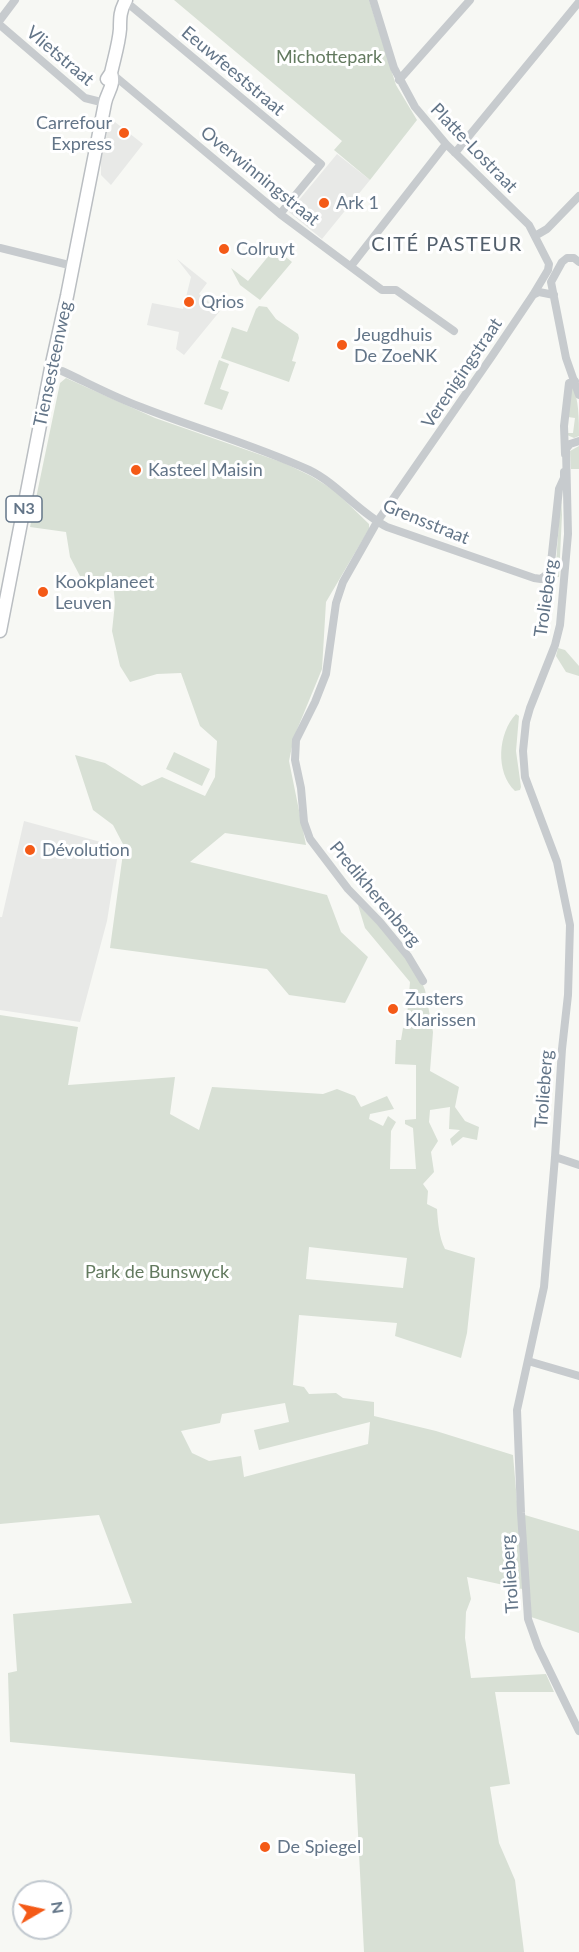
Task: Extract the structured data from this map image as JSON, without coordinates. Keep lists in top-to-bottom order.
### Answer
{
  "streets": {
    "main road": ["Tiensesteenweg", "N3"],
    "street": [
      "Vlietstraat",
      "Eeuwfeeststraat",
      "Platte-Lostraat",
      "Overwinningstraat",
      "Verenigingstraat",
      "Grensstraat",
      "Trolieberg",
      "Predikherenberg"
    ]
  },
  "crossings": [
    ["Vlietstraat", "Tiensesteenweg"],
    ["Eeuwfeeststraat", "Overwinningstraat"],
    ["Eeuwfeeststraat", "Tiensesteenweg"],
    ["Platte-Lostraat", "Verenigingstraat"],
    ["Overwinningstraat", "Tiensesteenweg"],
    ["Tiensesteenweg", "Grensstraat"],
    ["Verenigingstraat", "Grensstraat"],
    ["Verenigingstraat", "Predikherenberg"],
    ["Grensstraat", "Trolieberg"],
    ["Grensstraat", "Predikherenberg"]
  ],
  "districts": ["CITÉ PASTEUR"],
  "parks": ["Michottepark", "Park de Bunswyck"],
  "places": [
    "Carrefour Express",
    "Ark 1",
    "Colruyt",
    "Qrios",
    "Jeugdhuis De ZoeNK",
    "Kasteel Maisin",
    "Kookplaneet Leuven",
    "Dévolution",
    "Zusters Klarissen",
    "De Spiegel"
  ],
  "north": "right"
}
